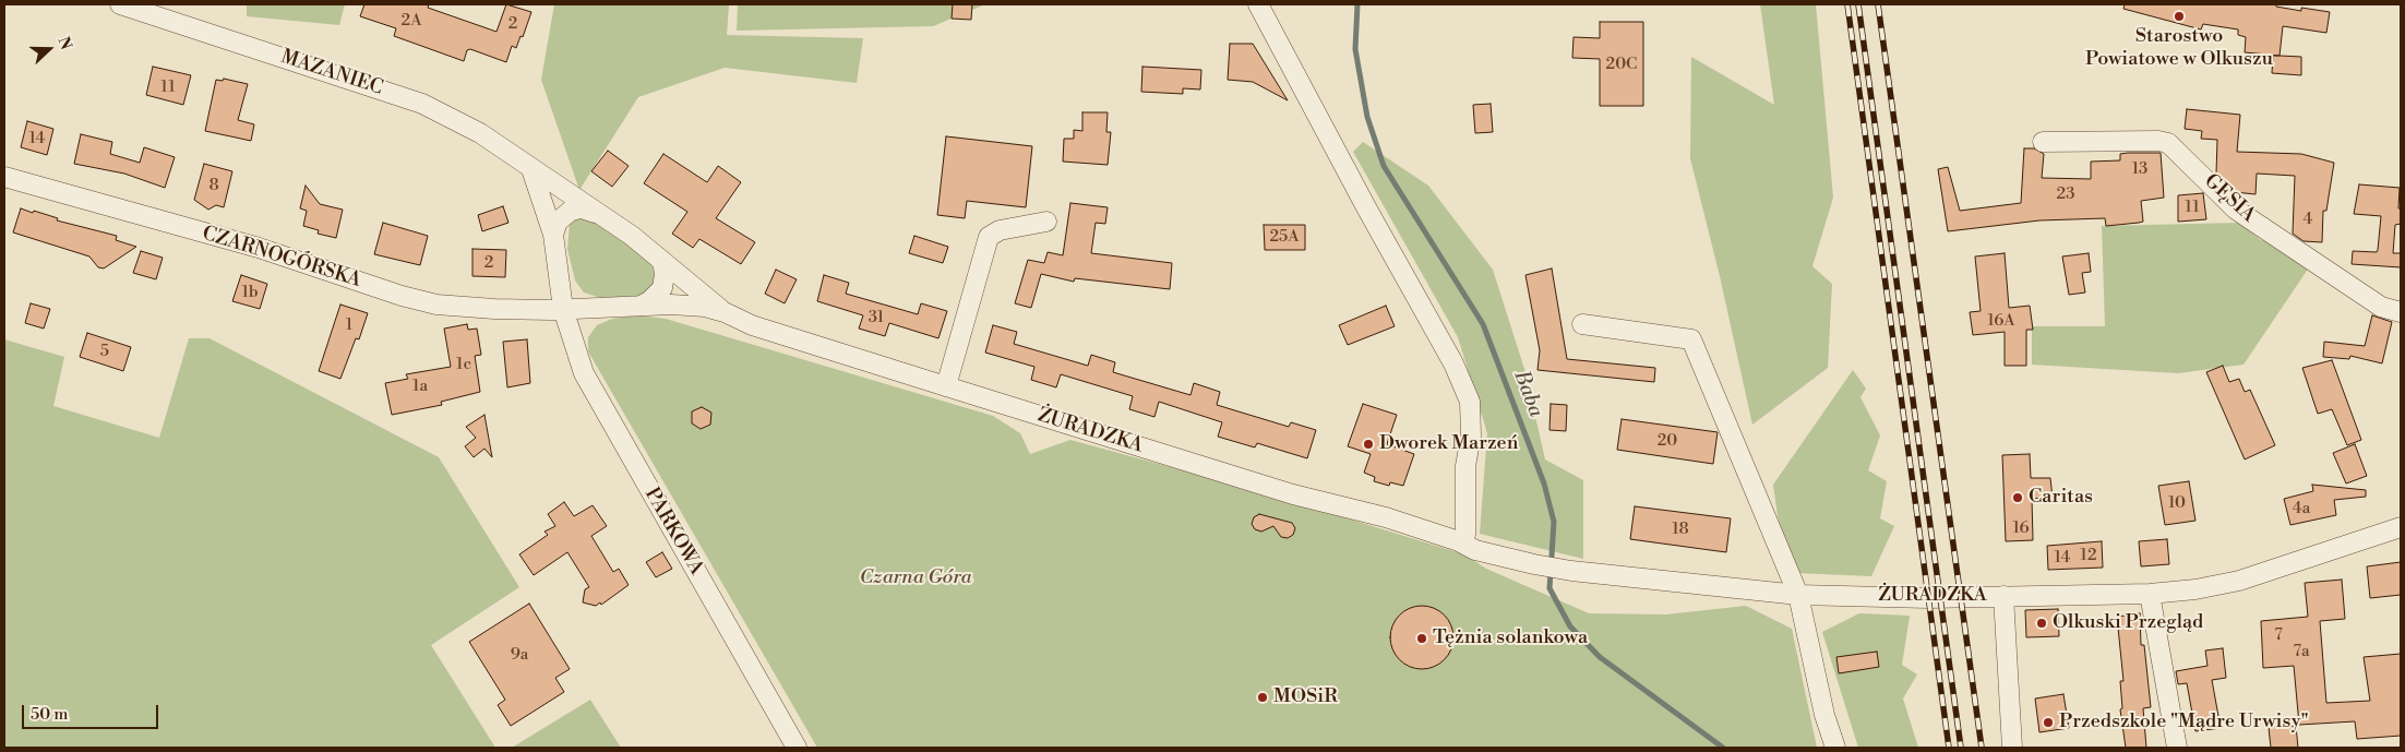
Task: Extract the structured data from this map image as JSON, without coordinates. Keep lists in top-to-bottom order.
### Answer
{
  "streets": {
    "street": [
      "MAZANIEC",
      "GĘSIA",
      "CZARNOGÓRSKA",
      "ŻURADZKA",
      "PARKOWA"
    ]
  },
  "crossings": [
    ["MAZANIEC", "CZARNOGÓRSKA"],
    ["MAZANIEC", "ŻURADZKA"],
    ["MAZANIEC", "PARKOWA"],
    ["CZARNOGÓRSKA", "ŻURADZKA"],
    ["CZARNOGÓRSKA", "PARKOWA"]
  ],
  "water": ["Baba"],
  "parks": ["Czarna Góra"],
  "places": [
    "Starostwo Powiatowe w Olkuszu",
    "Dworek Marzeń",
    "Caritas",
    "Olkuski Przegląd",
    "Tężnia solankowa",
    "MOSiR",
    "Przedszkole \"Mądre Urwisy\""
  ],
  "house_numbers": [
    "2A",
    "2",
    "20C",
    "11",
    "14",
    "13",
    "8",
    "23",
    "11",
    "4",
    "25A",
    "2",
    "1b",
    "31",
    "16A",
    "1",
    "5",
    "1c",
    "1a",
    "20",
    "10",
    "4a",
    "16",
    "18",
    "12",
    "14",
    "7",
    "7a",
    "9a"
  ],
  "scale_bar": "50 m",
  "north": "right"
}
